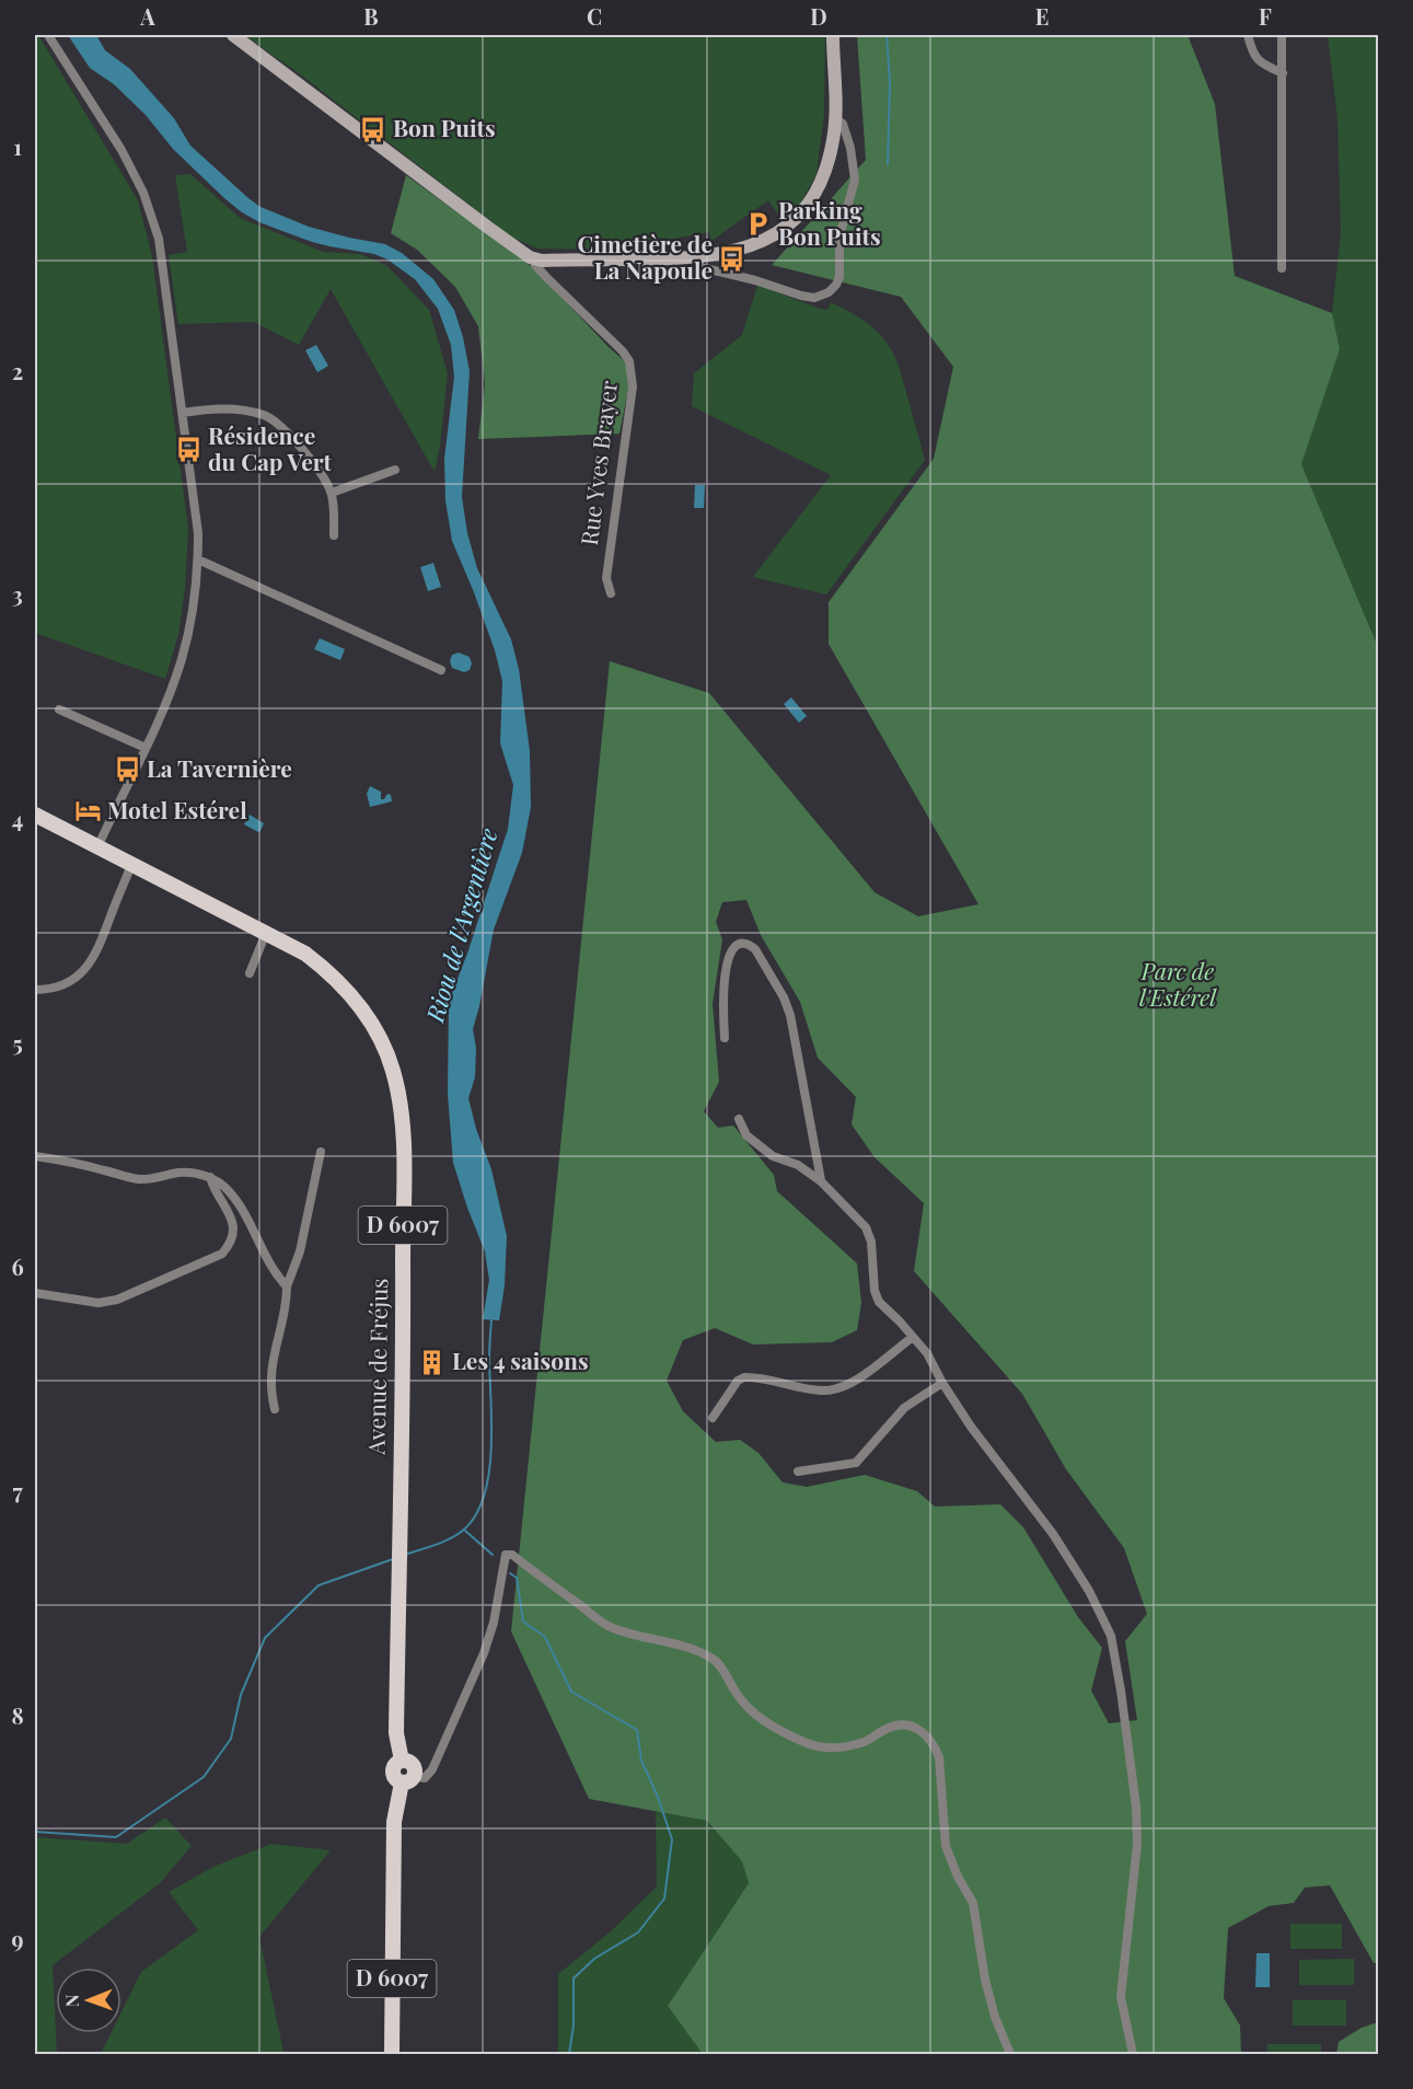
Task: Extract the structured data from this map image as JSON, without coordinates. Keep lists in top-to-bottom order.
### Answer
{
  "streets": {
    "main road": ["D 6007", "Avenue de Fréjus"],
    "street": ["Rue Yves Brayer"]
  },
  "crossings": [
    ["D 6007", "Avenue de Fréjus"]
  ],
  "water": ["Riou de l'Argentière"],
  "parks": ["Parc de l'Estérel"],
  "places": {
    "bus stop": [
      "Bon Puits",
      "Cimetière de La Napoule",
      "Résidence du Cap Vert",
      "La Tavernière"
    ],
    "parking": ["Parking Bon Puits"],
    "hotel": ["Motel Estérel"],
    "building": ["Les 4 saisons"]
  },
  "north": "left",
  "grid": {
    "columns": [
      "A",
      "B",
      "C",
      "D",
      "E",
      "F"
    ],
    "rows": [
      "1",
      "2",
      "3",
      "4",
      "5",
      "6",
      "7",
      "8",
      "9"
    ]
  }
}
